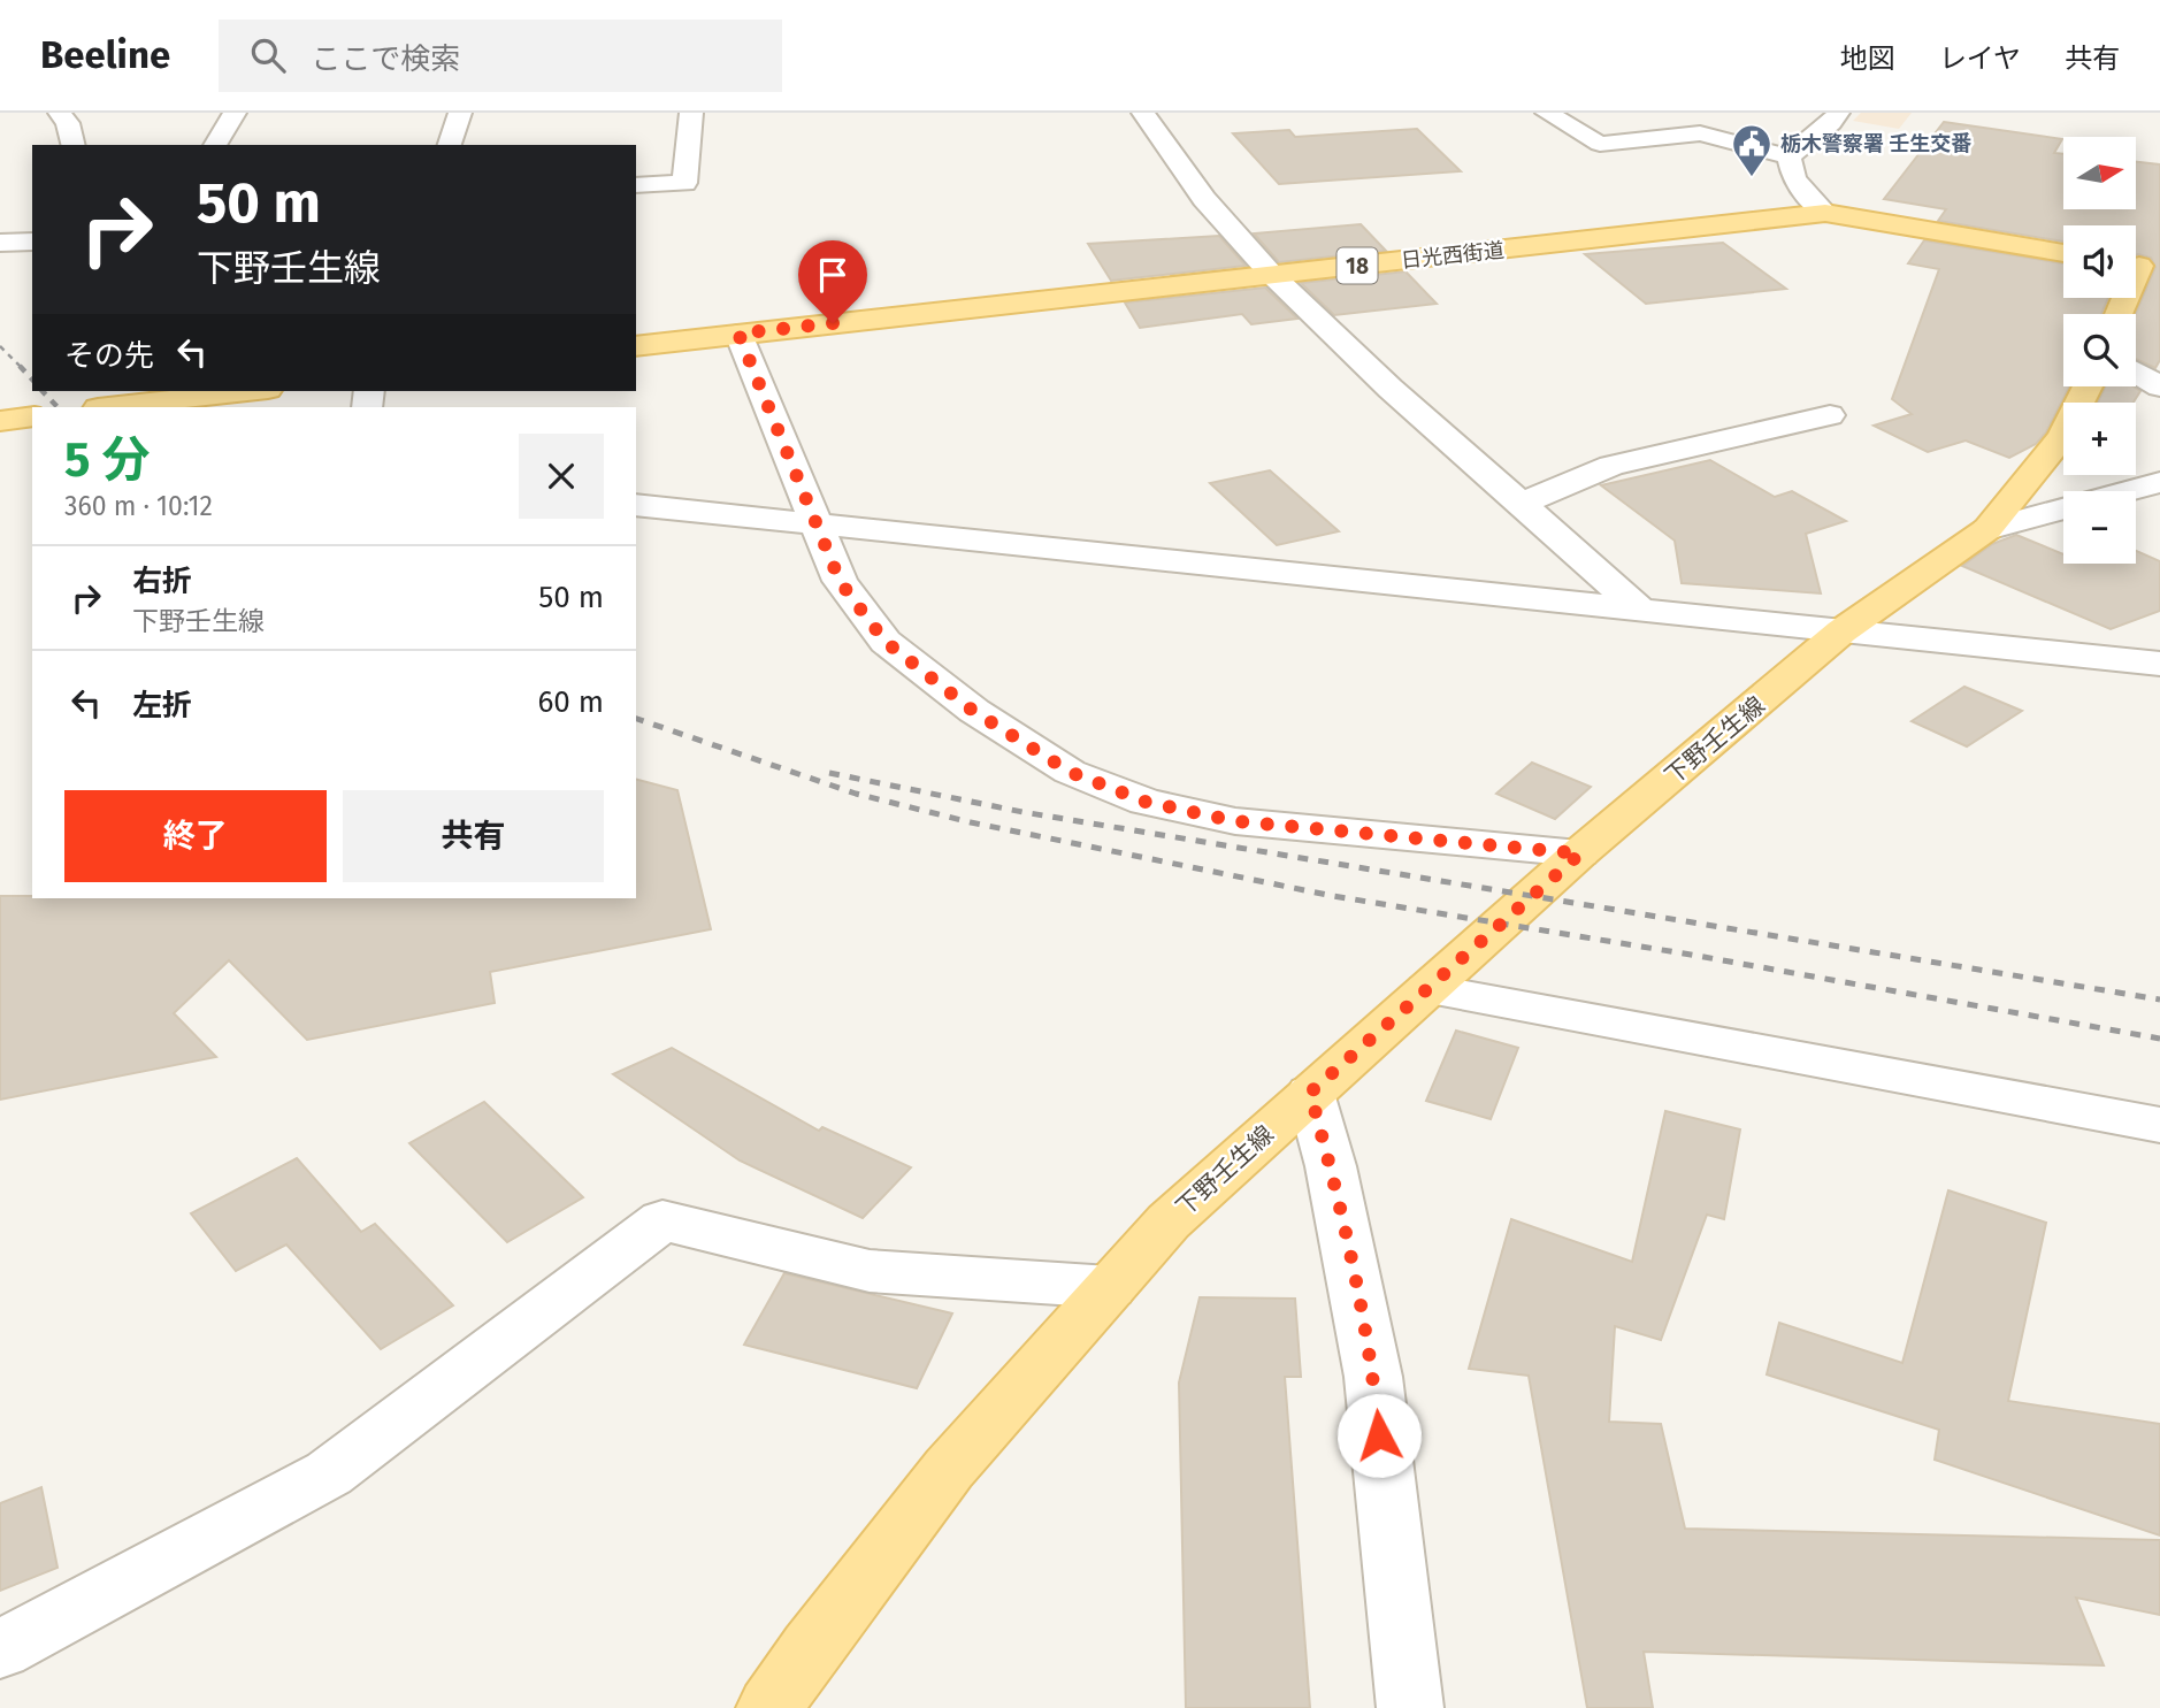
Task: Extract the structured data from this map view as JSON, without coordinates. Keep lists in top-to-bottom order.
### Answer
{
  "streets": {
    "main road": ["日光西街道", "18", "下野壬生線"]
  },
  "places": {
    "public building": ["栃木警察署 壬生交番"]
  },
  "north": "right",
  "page": {
    "header": "Beeline",
    "search": "ここで検索",
    "nav": ["地図", "レイヤ", "共有"],
    "map_buttons": ["+", "−"],
    "turn": ["50 m", "下野壬生線"],
    "then": "その先",
    "heading": ["5 分", "360 m · 10:12"],
    "list": [
      {
        "name": "右折",
        "note": "下野壬生線",
        "value": "50 m"
      },
      {
        "name": "左折",
        "value": "60 m"
      }
    ],
    "buttons": ["終了", "共有"]
  }
}
